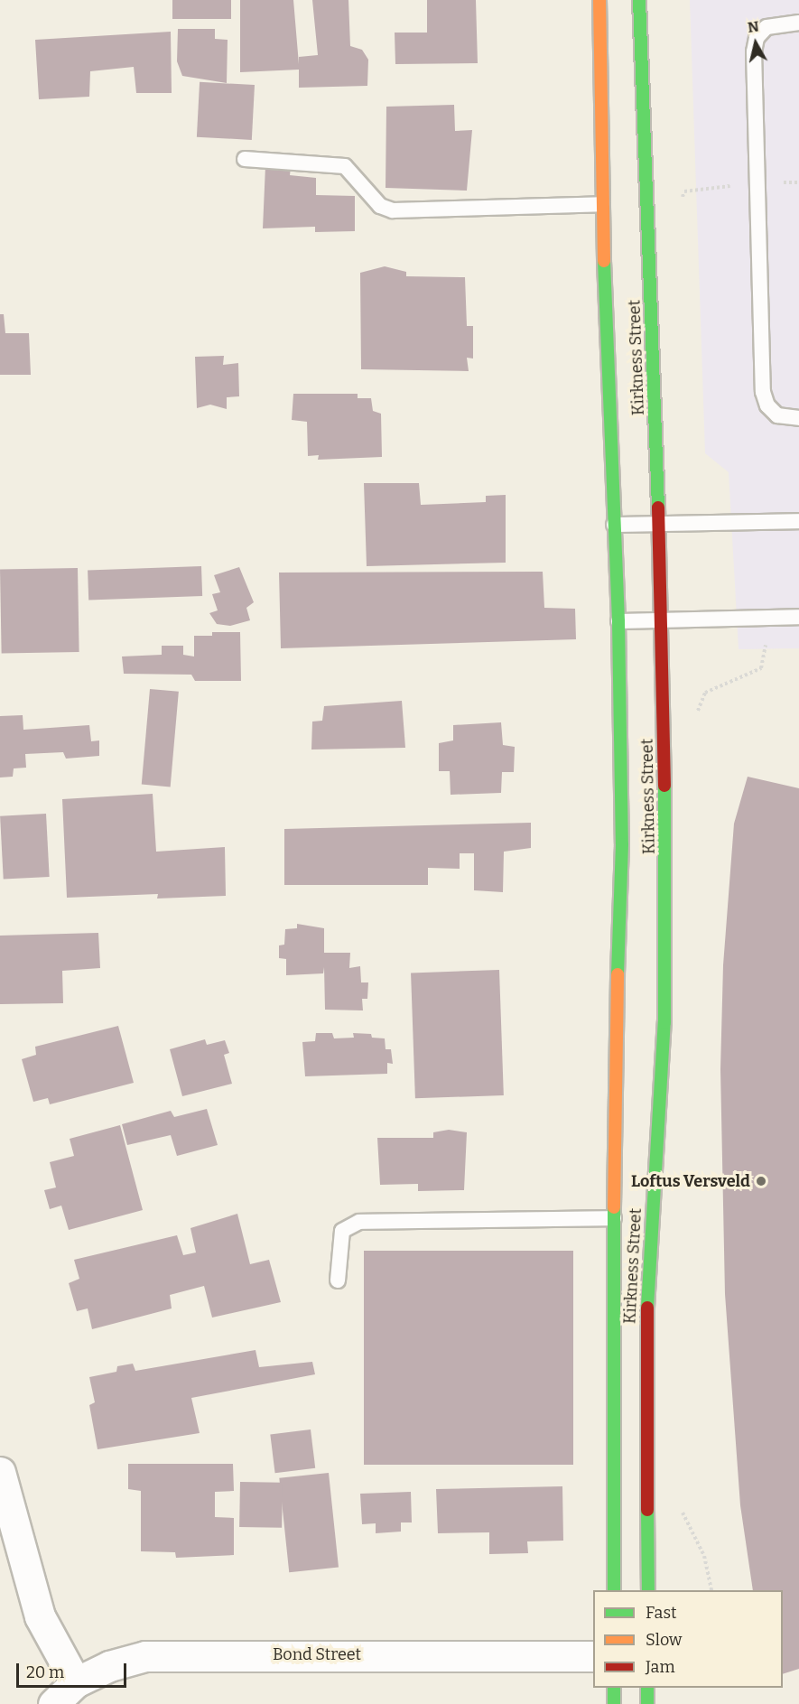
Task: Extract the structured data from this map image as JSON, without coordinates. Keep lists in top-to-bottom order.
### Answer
{
  "streets": {
    "street": ["Kirkness Street", "Bond Street"]
  },
  "places": ["Loftus Versveld"],
  "legend": ["Fast", "Slow", "Jam"],
  "scale_bar": "20 m",
  "north": "top"
}
